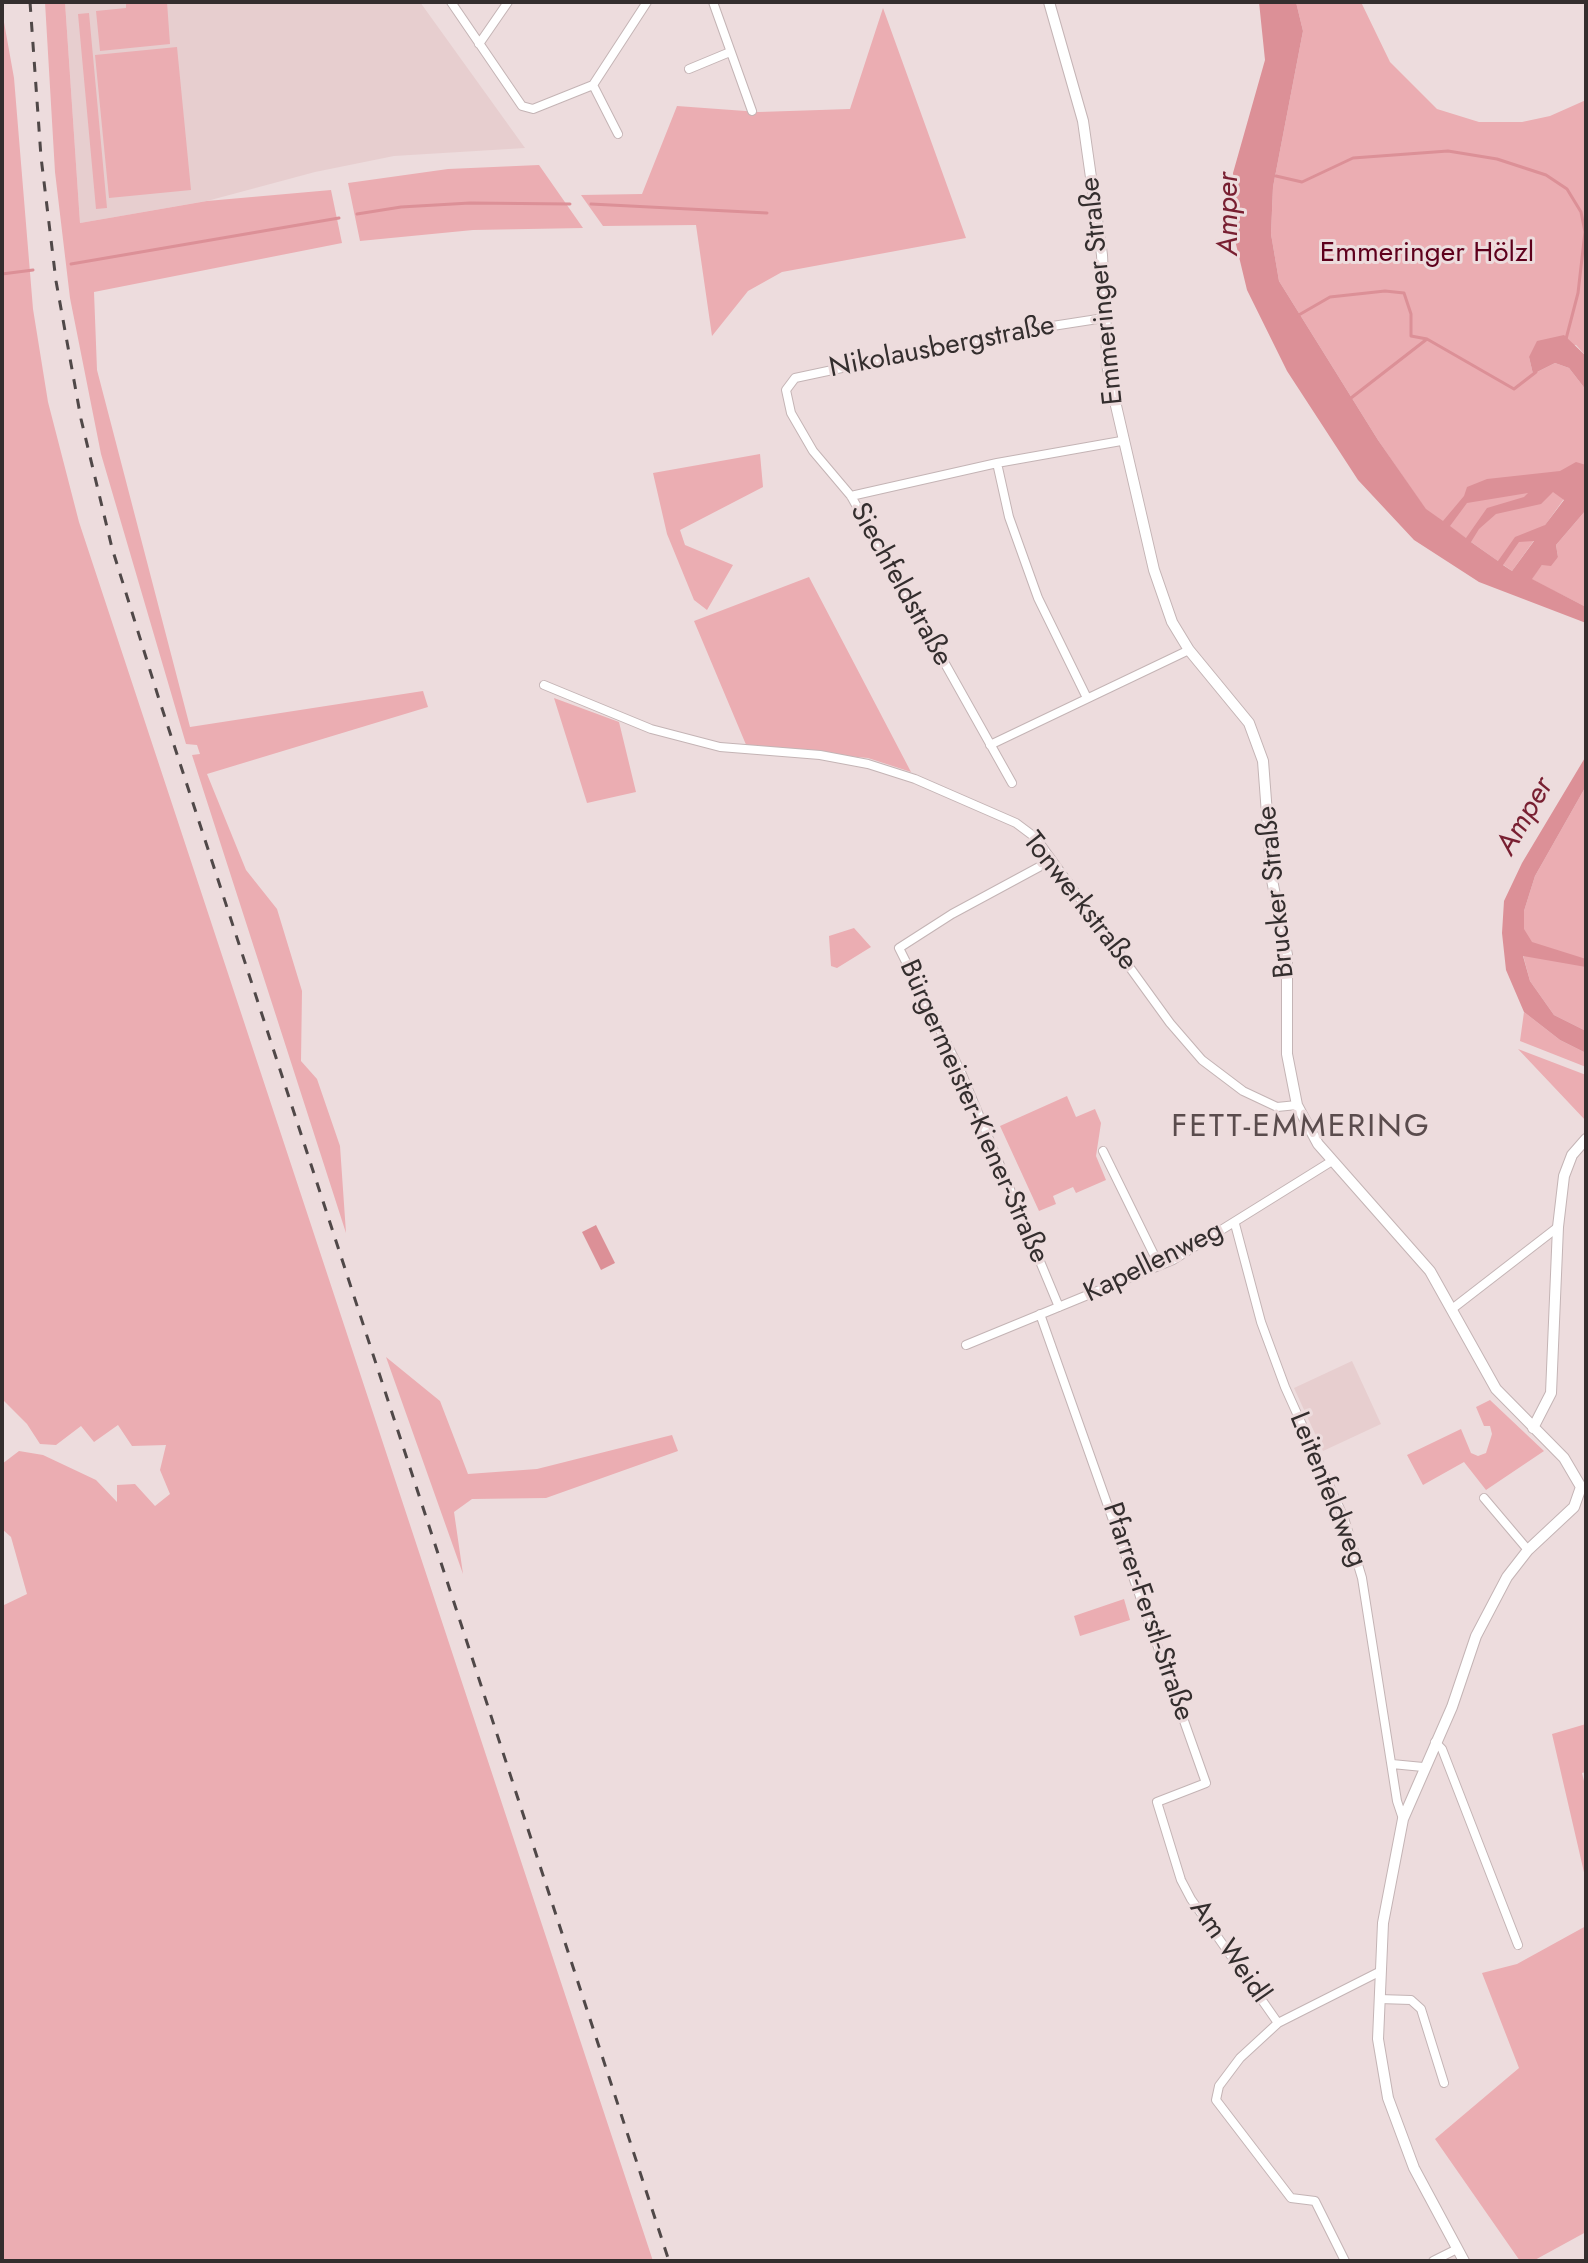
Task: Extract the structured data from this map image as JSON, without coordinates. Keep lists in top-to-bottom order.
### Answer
{
  "streets": {
    "street": [
      "Emmeringer Straße",
      "Nikolausbergstraße",
      "Siechfeldstraße",
      "Brucker Straße",
      "Tonwerkstraße",
      "Bürgermeister-Kiener-Straße",
      "Kapellenweg",
      "Leitenfeldweg",
      "Pfarrer-Ferstl-Straße",
      "Am Weidl"
    ]
  },
  "crossings": [
    ["Emmeringer Straße", "Nikolausbergstraße"],
    ["Emmeringer Straße", "Brucker Straße"],
    ["Nikolausbergstraße", "Siechfeldstraße"],
    ["Brucker Straße", "Tonwerkstraße"],
    ["Brucker Straße", "Kapellenweg"],
    ["Tonwerkstraße", "Bürgermeister-Kiener-Straße"],
    ["Bürgermeister-Kiener-Straße", "Kapellenweg"],
    ["Kapellenweg", "Leitenfeldweg"],
    ["Kapellenweg", "Pfarrer-Ferstl-Straße"],
    ["Pfarrer-Ferstl-Straße", "Am Weidl"]
  ],
  "districts": ["FETT-EMMERING"],
  "water": ["Amper"],
  "parks": ["Emmeringer Hölzl"]
}
